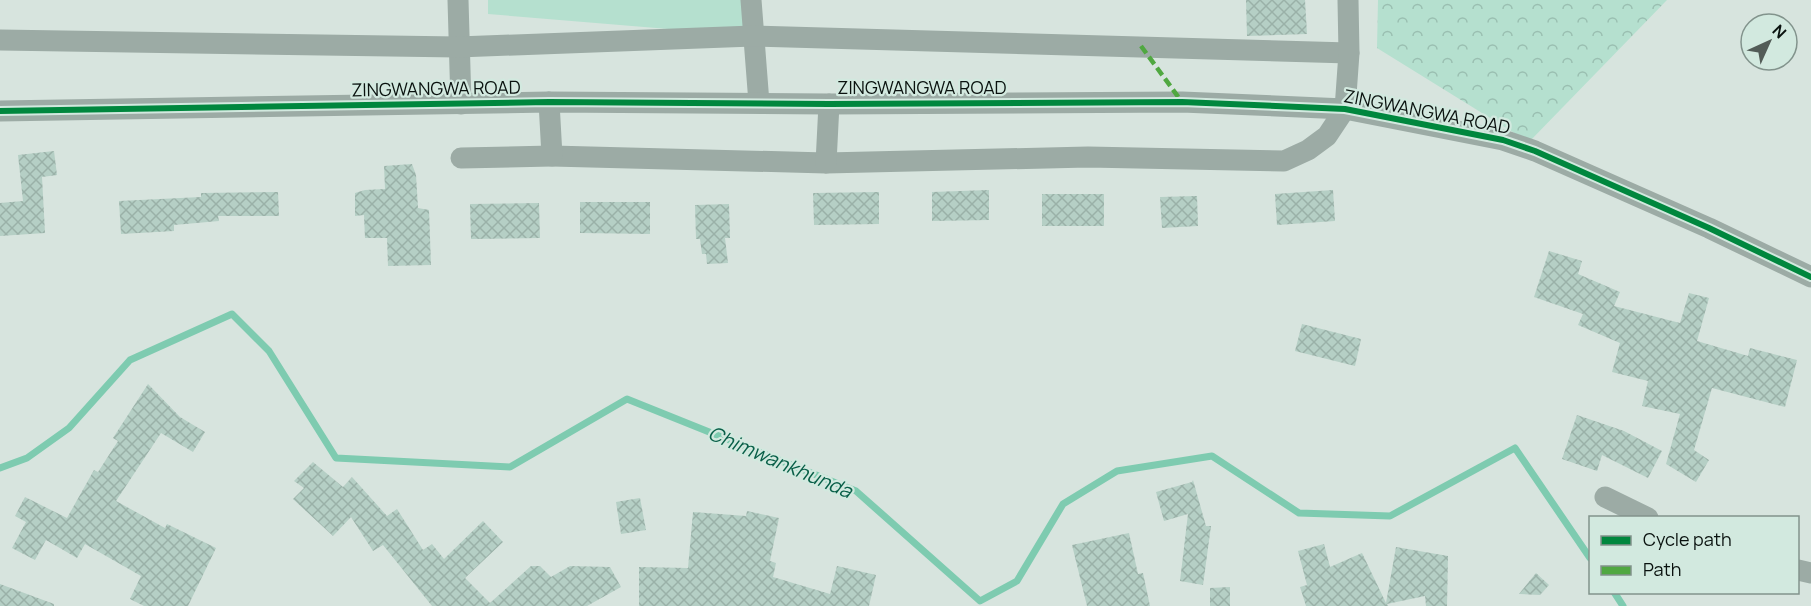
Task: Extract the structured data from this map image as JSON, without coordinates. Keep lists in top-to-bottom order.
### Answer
{
  "streets": {
    "street": ["ZINGWANGWA ROAD"]
  },
  "water": ["Chimwankhunda"],
  "legend": ["Cycle path", "Path"],
  "north": "top right"
}
